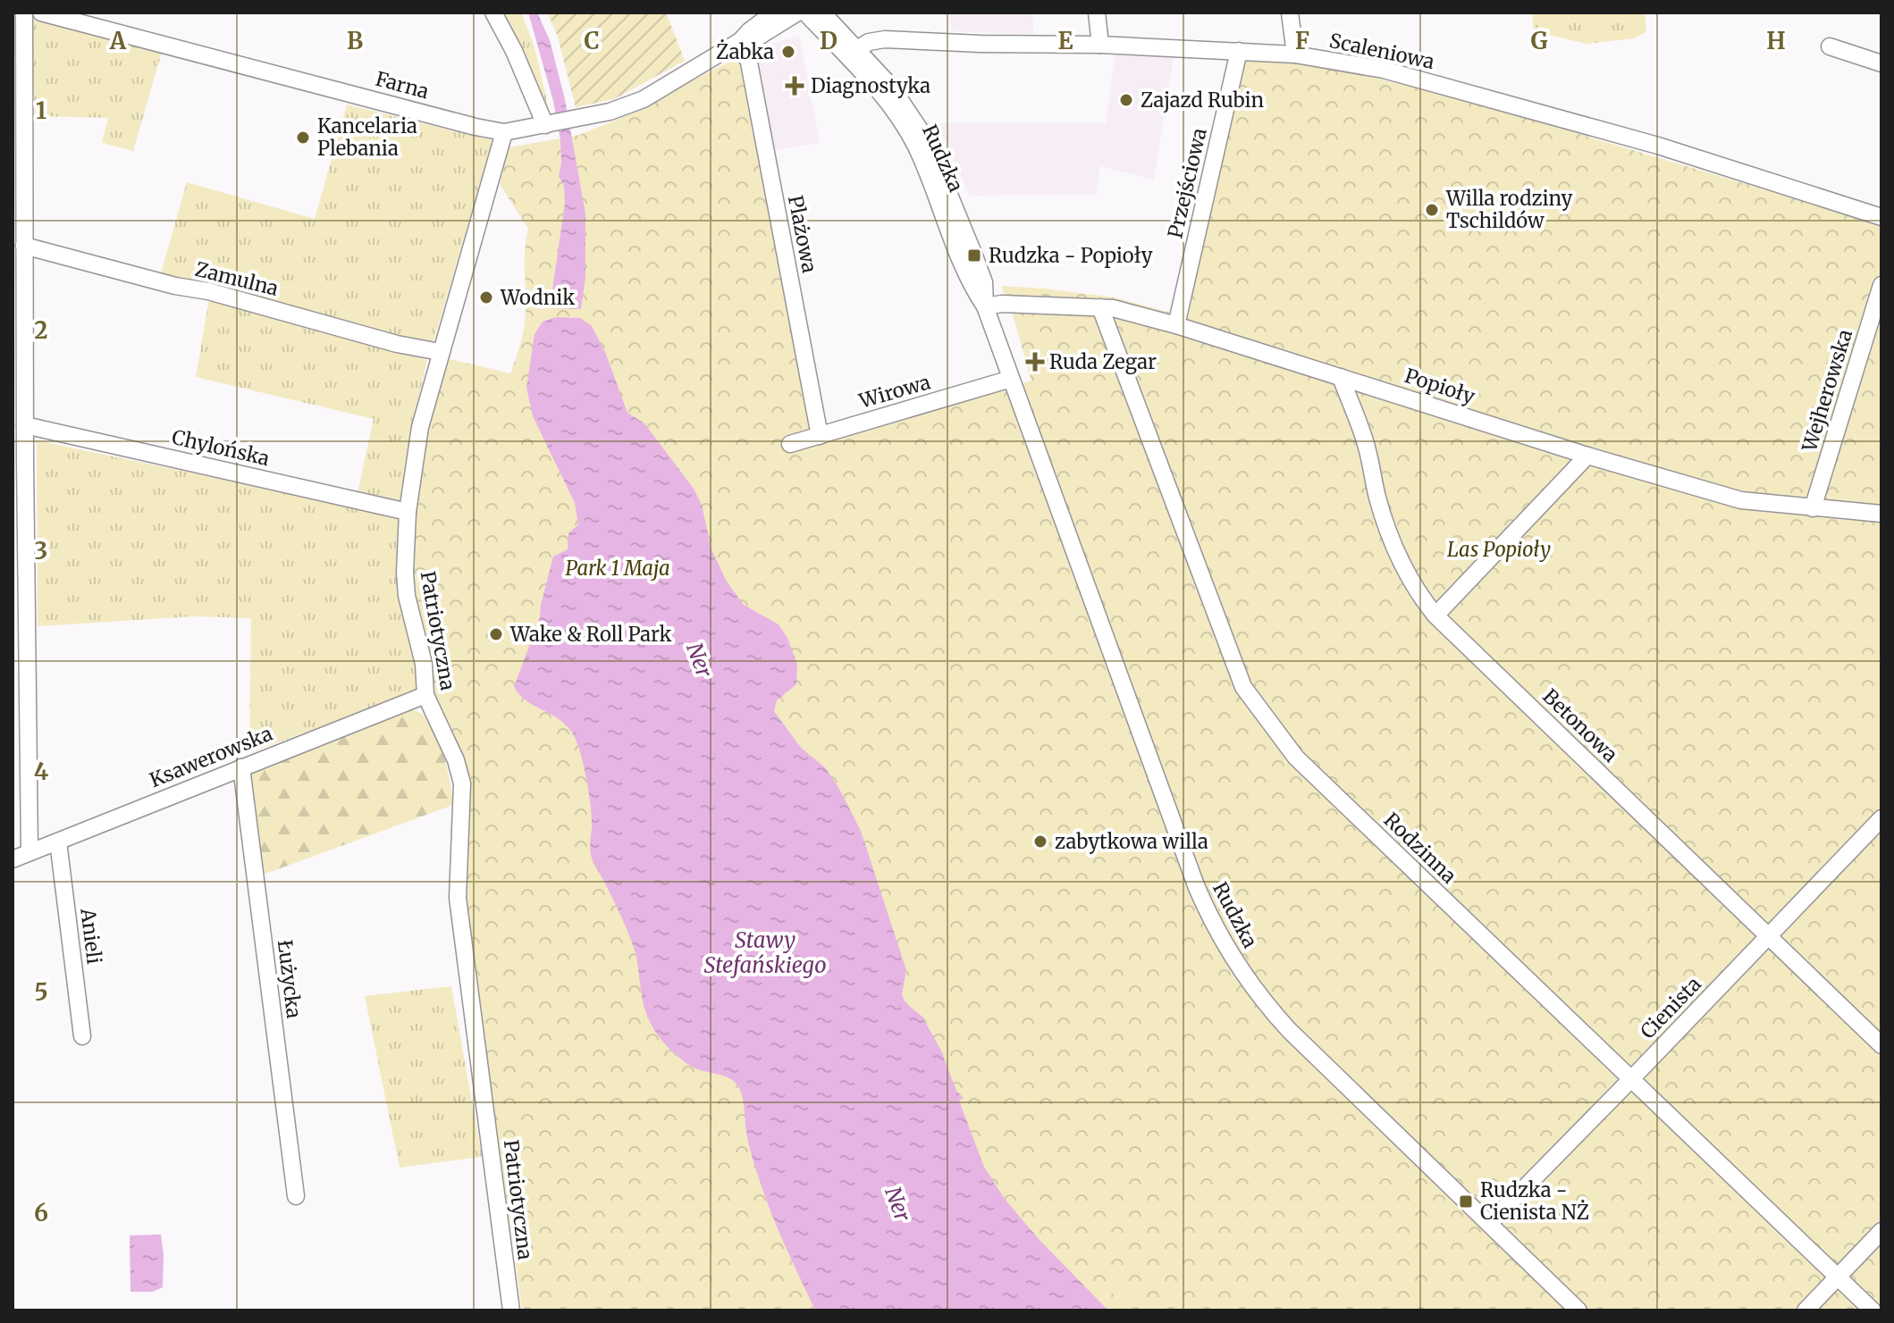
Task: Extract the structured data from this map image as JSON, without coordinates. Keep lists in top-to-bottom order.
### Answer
{
  "streets": {
    "street": [
      "Scaleniowa",
      "Farna",
      "Rudzka",
      "Przejściowa",
      "Plażowa",
      "Zamulna",
      "Popioły",
      "Wejherowska",
      "Wirowa",
      "Chylońska",
      "Patriotyczna",
      "Betonowa",
      "Ksawerowska",
      "Rodzinna",
      "Anieli",
      "Łużycka",
      "Cienista"
    ]
  },
  "crossings": [
    ["Scaleniowa", "Rudzka"],
    ["Scaleniowa", "Przejściowa"],
    ["Farna", "Plażowa"],
    ["Farna", "Patriotyczna"],
    ["Rudzka", "Popioły"],
    ["Rudzka", "Wirowa"],
    ["Rudzka", "Cienista"],
    ["Przejściowa", "Popioły"],
    ["Plażowa", "Wirowa"],
    ["Zamulna", "Patriotyczna"],
    ["Popioły", "Wejherowska"],
    ["Popioły", "Betonowa"],
    ["Popioły", "Rodzinna"],
    ["Chylońska", "Patriotyczna"],
    ["Patriotyczna", "Ksawerowska"],
    ["Betonowa", "Cienista"],
    ["Ksawerowska", "Anieli"],
    ["Ksawerowska", "Łużycka"],
    ["Rodzinna", "Cienista"]
  ],
  "water": ["Ner", "Stawy Stefańskiego"],
  "parks": ["Las Popioły", "Park 1 Maja"],
  "places": {
    "other": [
      "Żabka",
      "Zajazd Rubin",
      "Kancelaria Plebania",
      "Willa rodziny Tschildów",
      "Wodnik",
      "Wake & Roll Park",
      "zabytkowa willa"
    ],
    "health": ["Diagnostyka", "Ruda Zegar"],
    "transit": ["Rudzka - Popioły", "Rudzka - Cienista NŻ"]
  },
  "grid": {
    "columns": [
      "A",
      "B",
      "C",
      "D",
      "E",
      "F",
      "G",
      "H"
    ],
    "rows": [
      "1",
      "2",
      "3",
      "4",
      "5",
      "6"
    ]
  }
}
